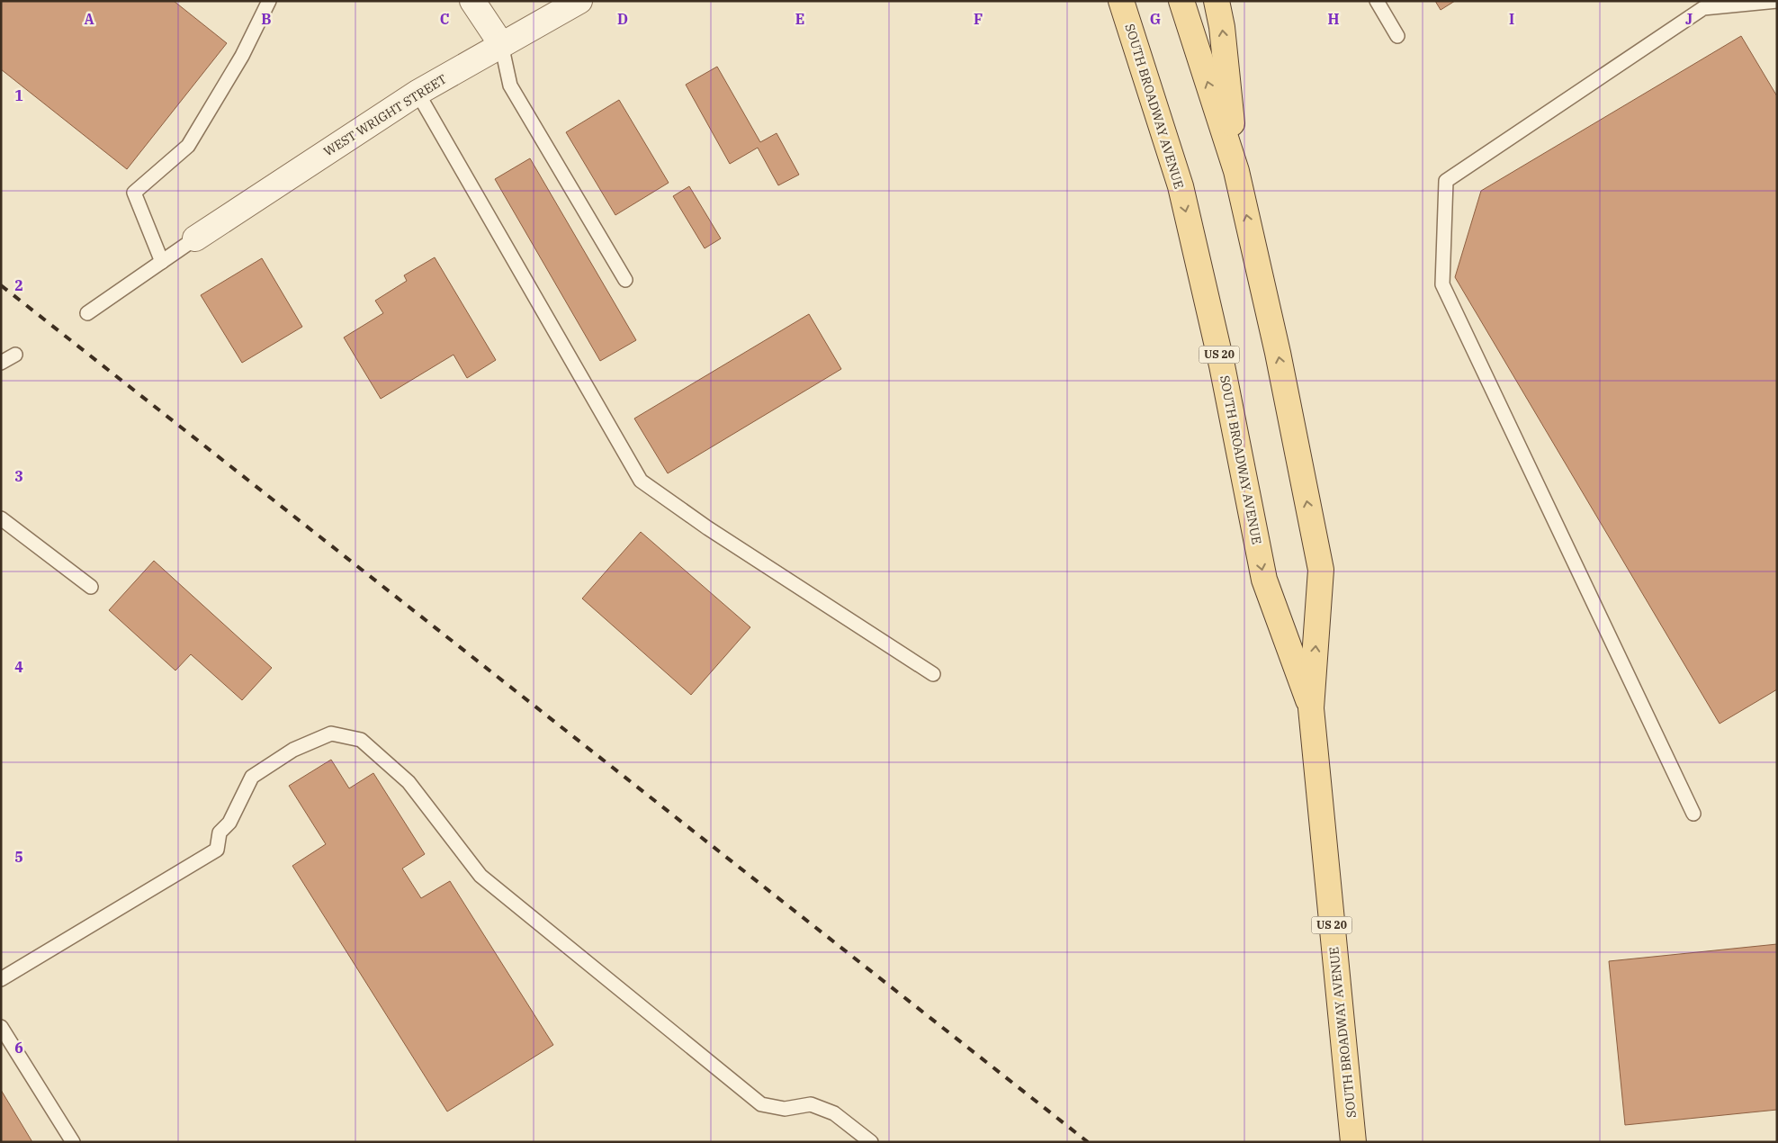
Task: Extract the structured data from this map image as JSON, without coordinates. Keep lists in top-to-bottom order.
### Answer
{
  "streets": {
    "main road": ["SOUTH BROADWAY AVENUE", "US 20"],
    "street": ["WEST WRIGHT STREET"]
  },
  "grid": {
    "columns": [
      "A",
      "B",
      "C",
      "D",
      "E",
      "F",
      "G",
      "H",
      "I",
      "J"
    ],
    "rows": [
      "1",
      "2",
      "3",
      "4",
      "5",
      "6"
    ]
  }
}
